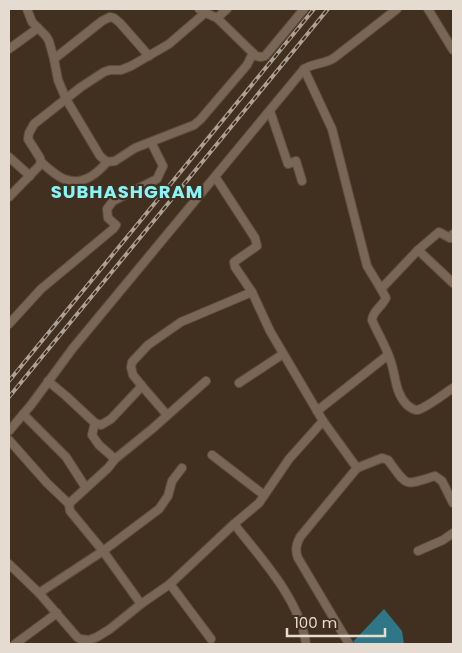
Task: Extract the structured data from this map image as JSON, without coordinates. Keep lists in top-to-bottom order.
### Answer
{
  "districts": ["SUBHASHGRAM"],
  "scale_bar": "100 m"
}
